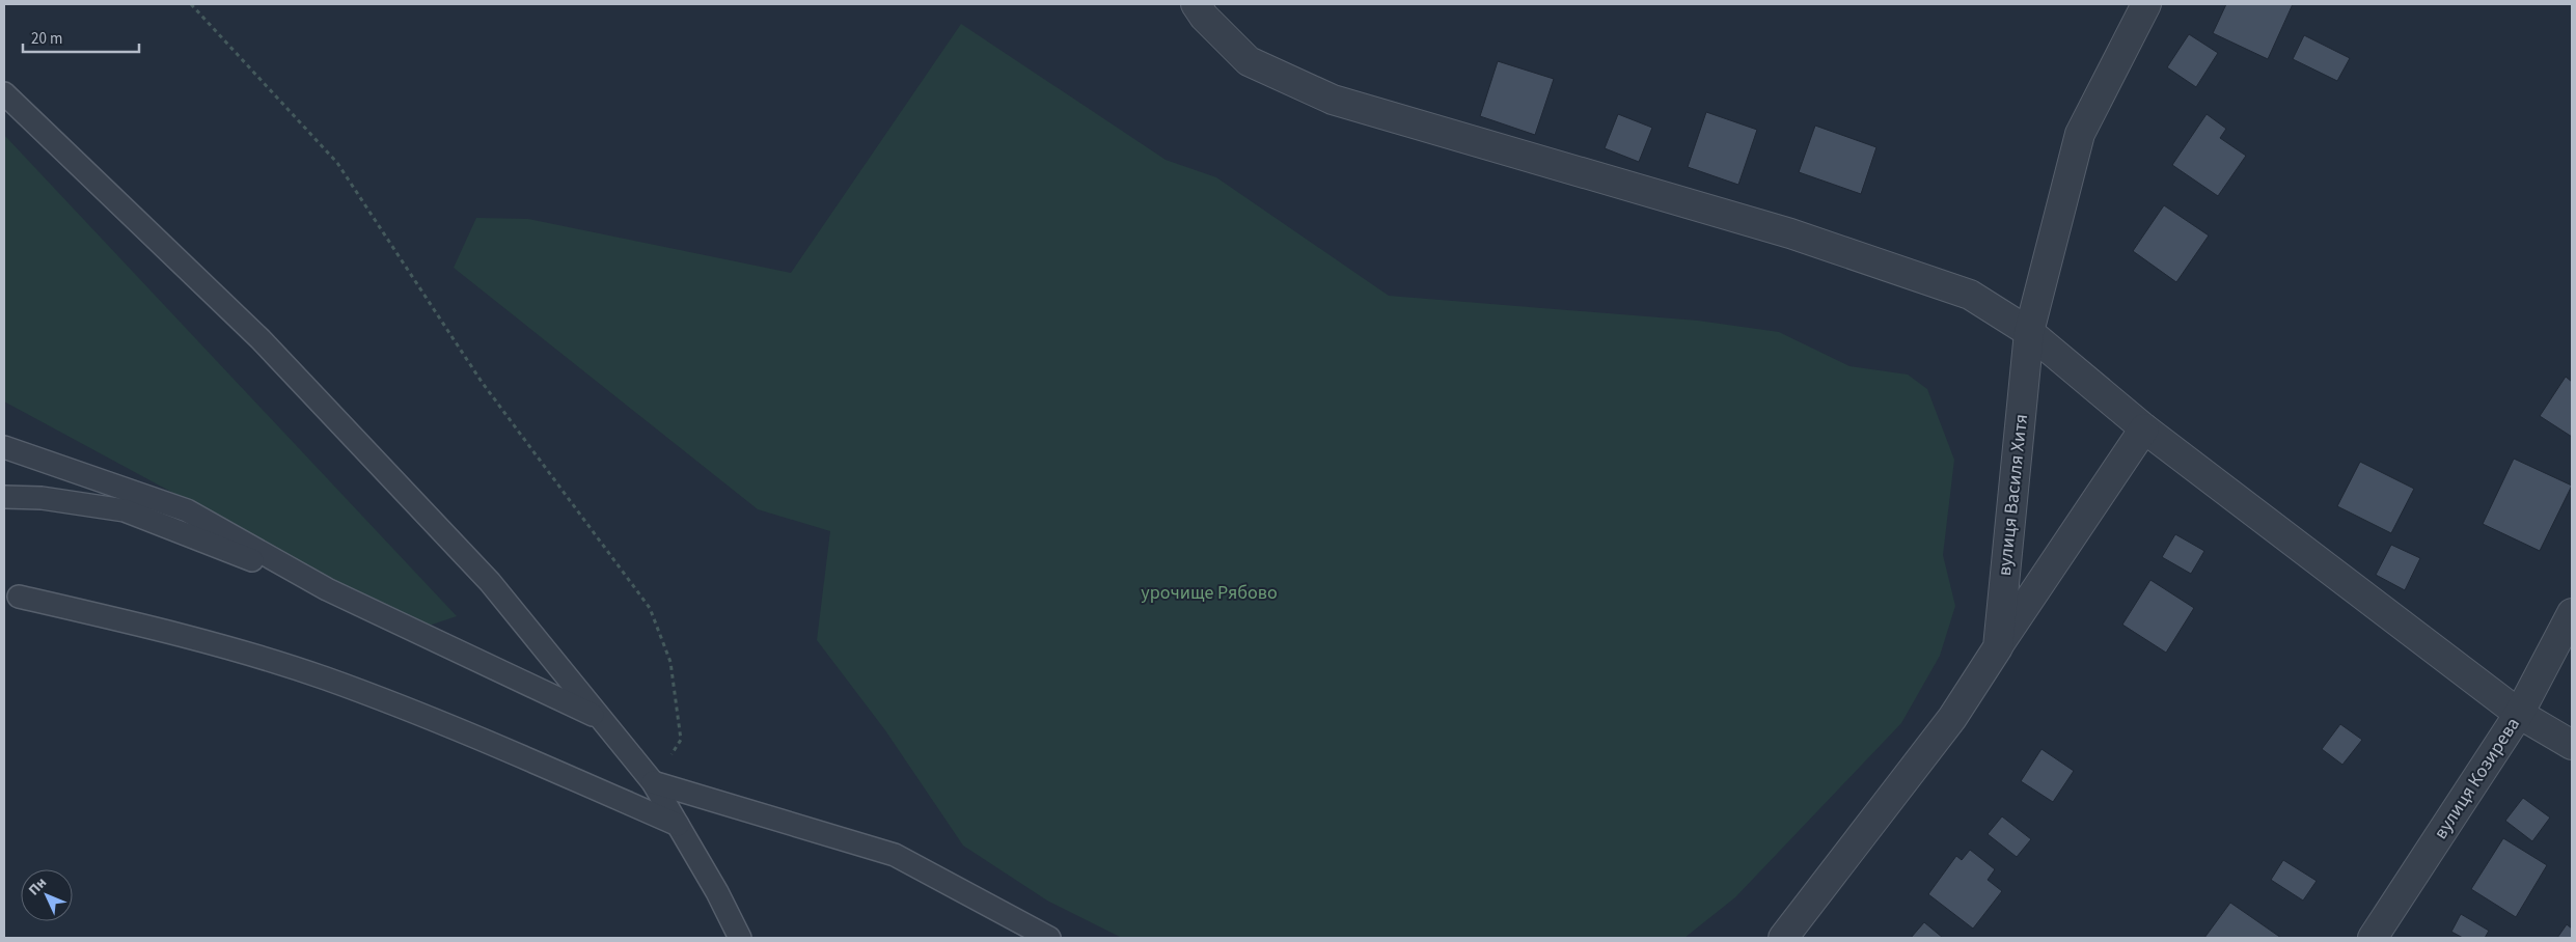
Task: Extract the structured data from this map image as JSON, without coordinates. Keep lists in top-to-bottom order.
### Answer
{
  "streets": {
    "street": ["вулиця Василя Хитя", "вулиця Козирева"]
  },
  "parks": ["урочище Рябово"],
  "scale_bar": "20 m",
  "north": "top left"
}
